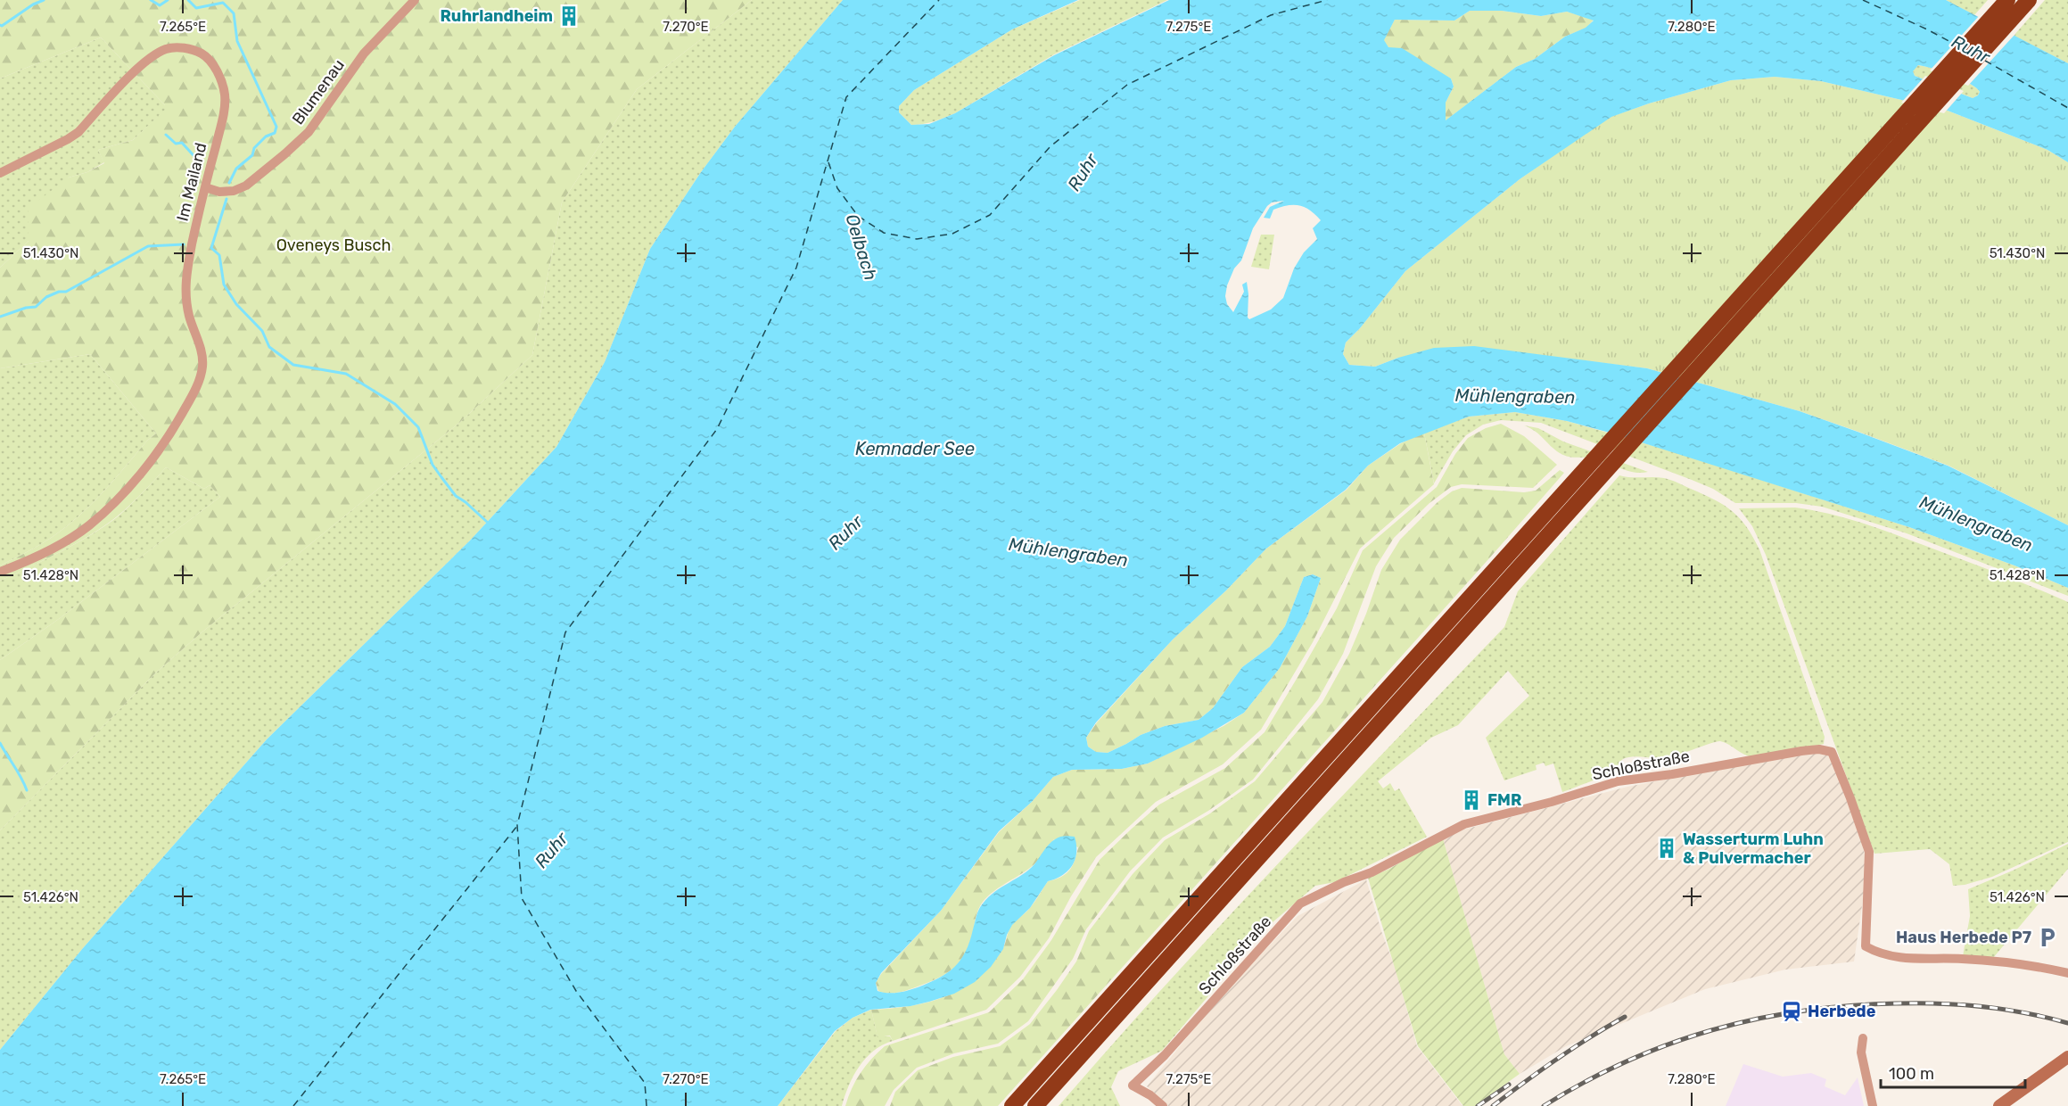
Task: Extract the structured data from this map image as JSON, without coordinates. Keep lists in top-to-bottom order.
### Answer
{
  "streets": {
    "street": ["Blumenau", "Im Mailand", "Schloßstraße"]
  },
  "crossings": [
    ["Blumenau", "Im Mailand"]
  ],
  "water": [
    "Ruhr",
    "Oelbach",
    "Mühlengraben",
    "Kemnader See"
  ],
  "parks": ["Oveneys Busch"],
  "places": {
    "building": ["Ruhrlandheim", "FMR", "Wasserturm Luhn & Pulvermacher"],
    "parking": ["Haus Herbede P7"],
    "station": ["Herbede"]
  },
  "scale_bar": "100 m",
  "coordinates": [
    "7.265°E",
    "7.270°E",
    "7.275°E",
    "7.280°E",
    "51.430°N",
    "51.428°N",
    "51.426°N"
  ]
}
